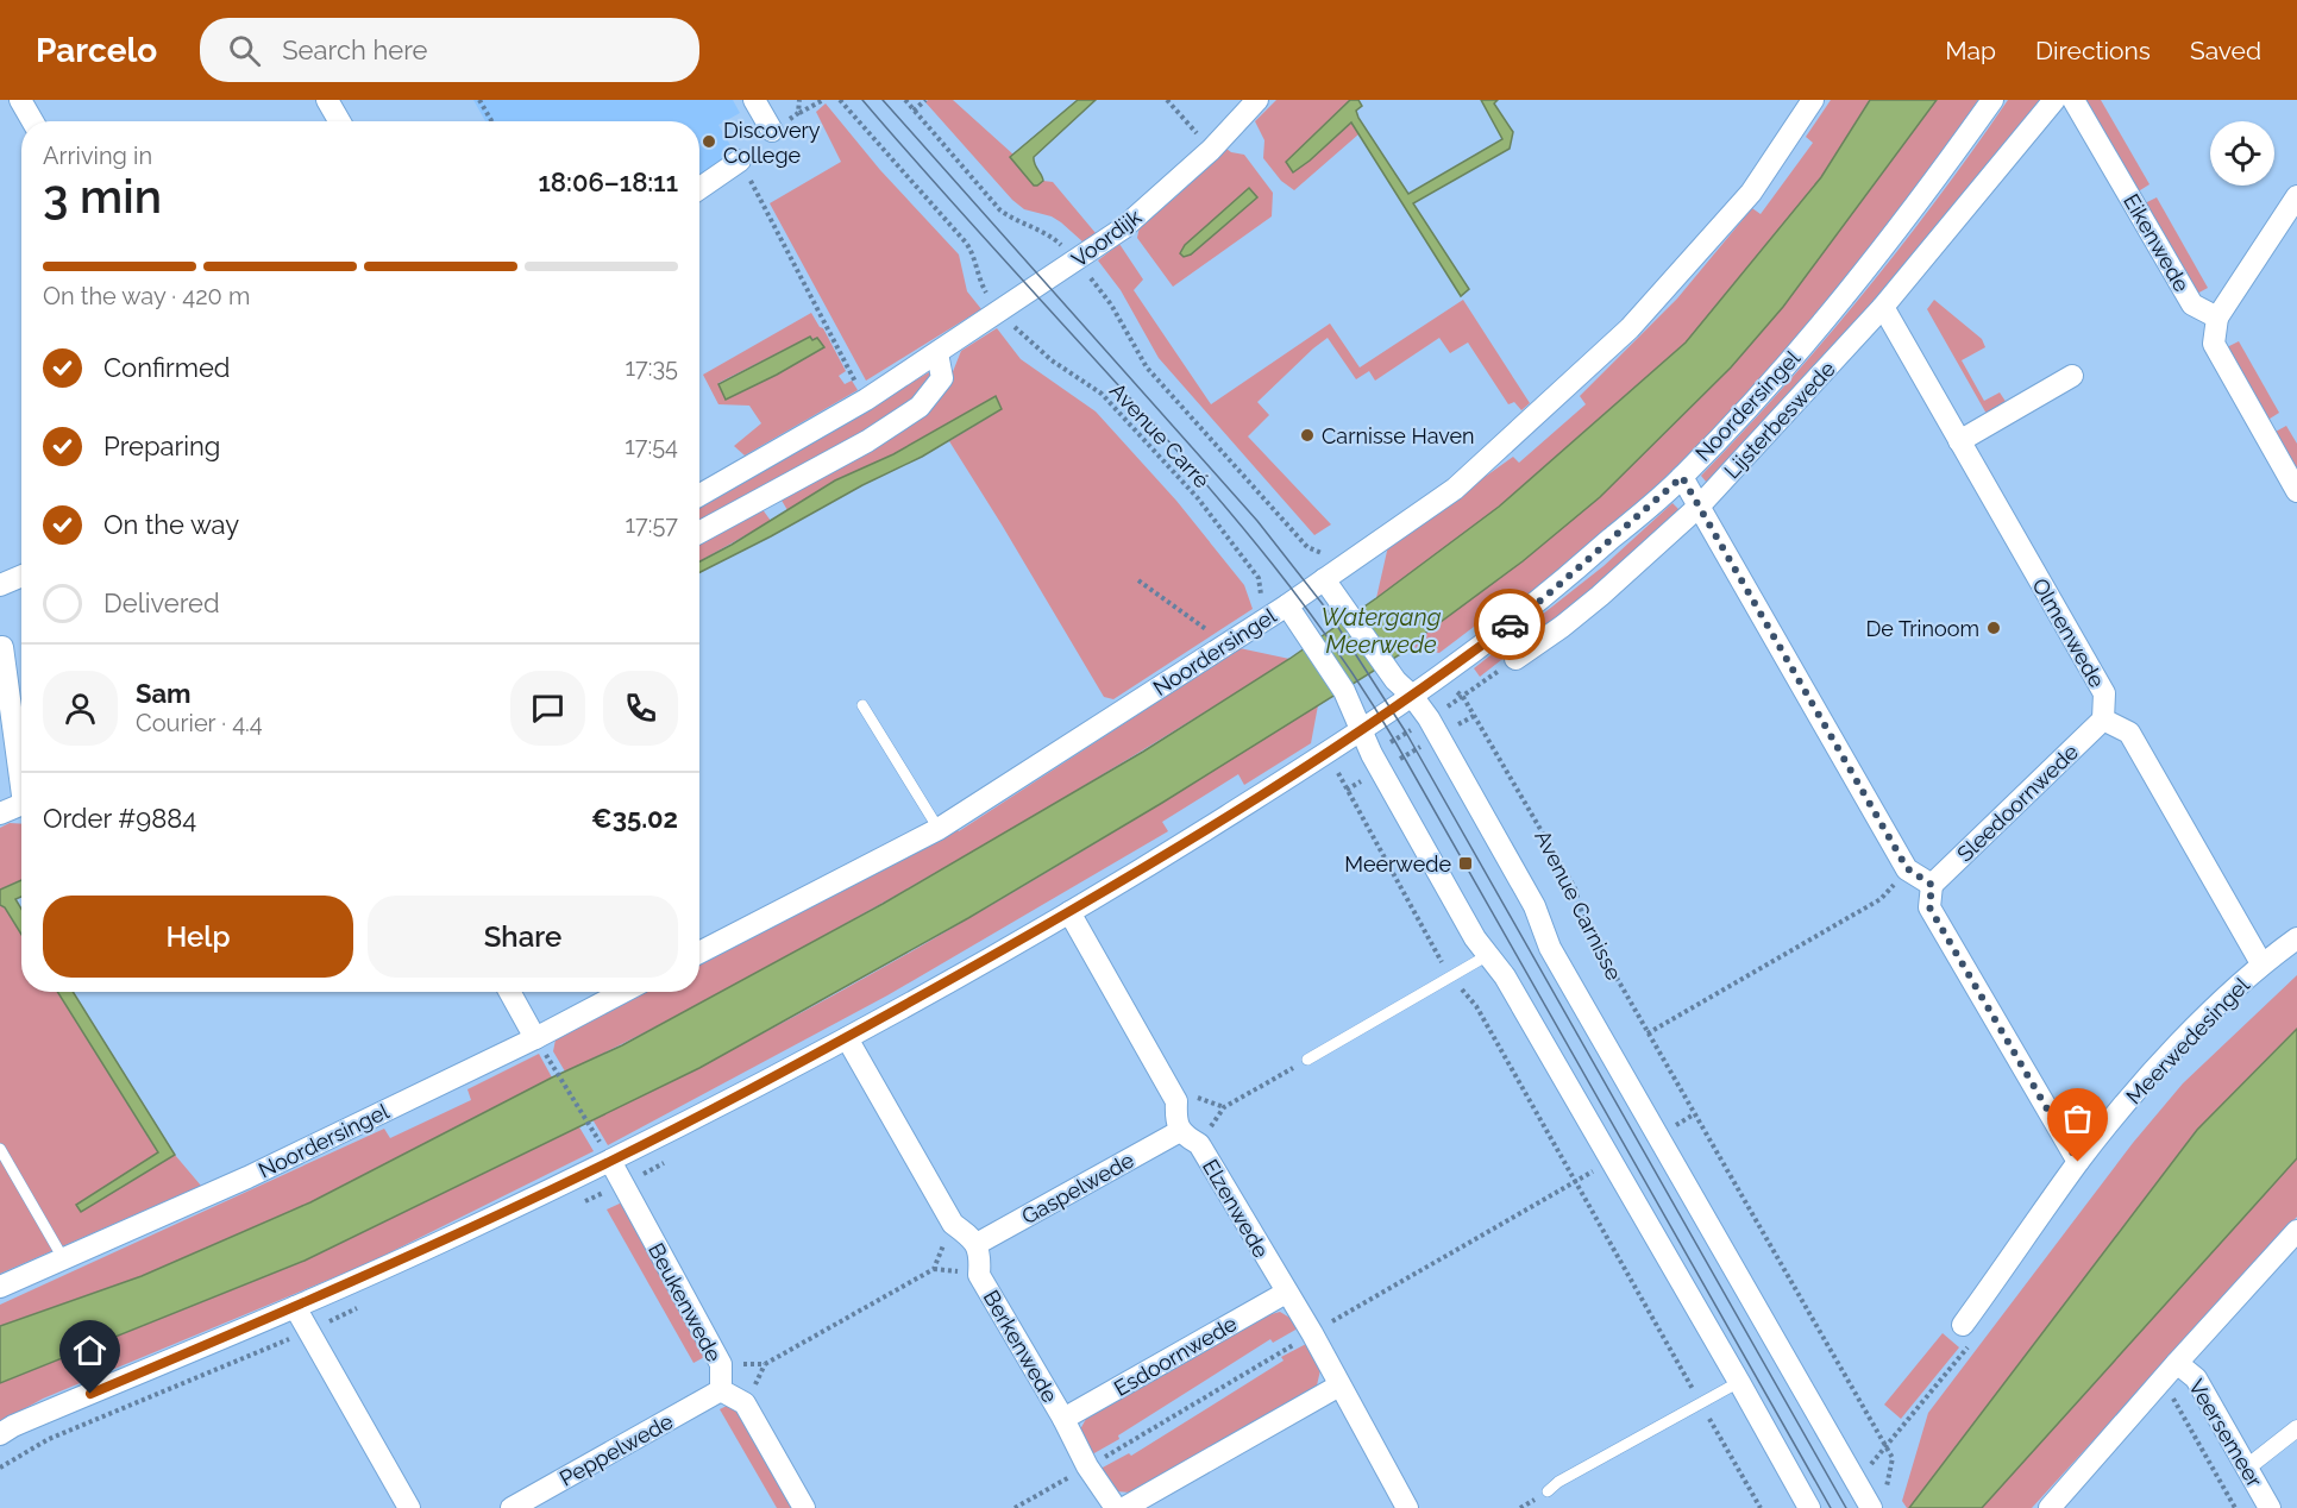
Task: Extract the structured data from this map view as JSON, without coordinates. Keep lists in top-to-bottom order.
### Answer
{
  "streets": {
    "street": [
      "Voordijk",
      "Eikenwede",
      "Noordersingel",
      "Lijsterbeswede",
      "Olmenwede",
      "Sleedoornwede",
      "Avenue Carnisse",
      "Meerwedesingel",
      "Gaspelwede",
      "Elzenwede",
      "Beukenwede",
      "Berkenwede",
      "Esdoornwede",
      "Veersemeer",
      "Peppelwede"
    ],
    "path": ["Avenue Carré"]
  },
  "crossings": [
    ["Voordijk", "Avenue Carré"],
    ["Noordersingel", "Avenue Carré"],
    ["Noordersingel", "Avenue Carnisse"],
    ["Noordersingel", "Beukenwede"],
    ["Lijsterbeswede", "Olmenwede"],
    ["Avenue Carré", "Avenue Carnisse"],
    ["Olmenwede", "Sleedoornwede"],
    ["Olmenwede", "Meerwedesingel"],
    ["Gaspelwede", "Elzenwede"],
    ["Gaspelwede", "Berkenwede"],
    ["Elzenwede", "Esdoornwede"],
    ["Beukenwede", "Peppelwede"],
    ["Berkenwede", "Esdoornwede"]
  ],
  "water": ["Watergang Meerwede"],
  "places": {
    "other": ["Discovery College", "Carnisse Haven", "De Trinoom"],
    "transit": ["Meerwede"]
  },
  "page": {
    "header": "Parcelo",
    "search": "Search here",
    "nav": ["Map", "Directions", "Saved"],
    "heading": ["3 min", "Arriving in", "18:06–18:11"],
    "panel": [
      "Sam",
      "Courier · 4.4",
      "Order #9884",
      "€35.02"
    ],
    "bar": "On the way · 420 m",
    "list": [
      ["Confirmed", "17:35"],
      ["Preparing", "17:54"],
      ["On the way", "17:57"],
      "Delivered"
    ],
    "buttons": ["Help", "Share"]
  }
}
